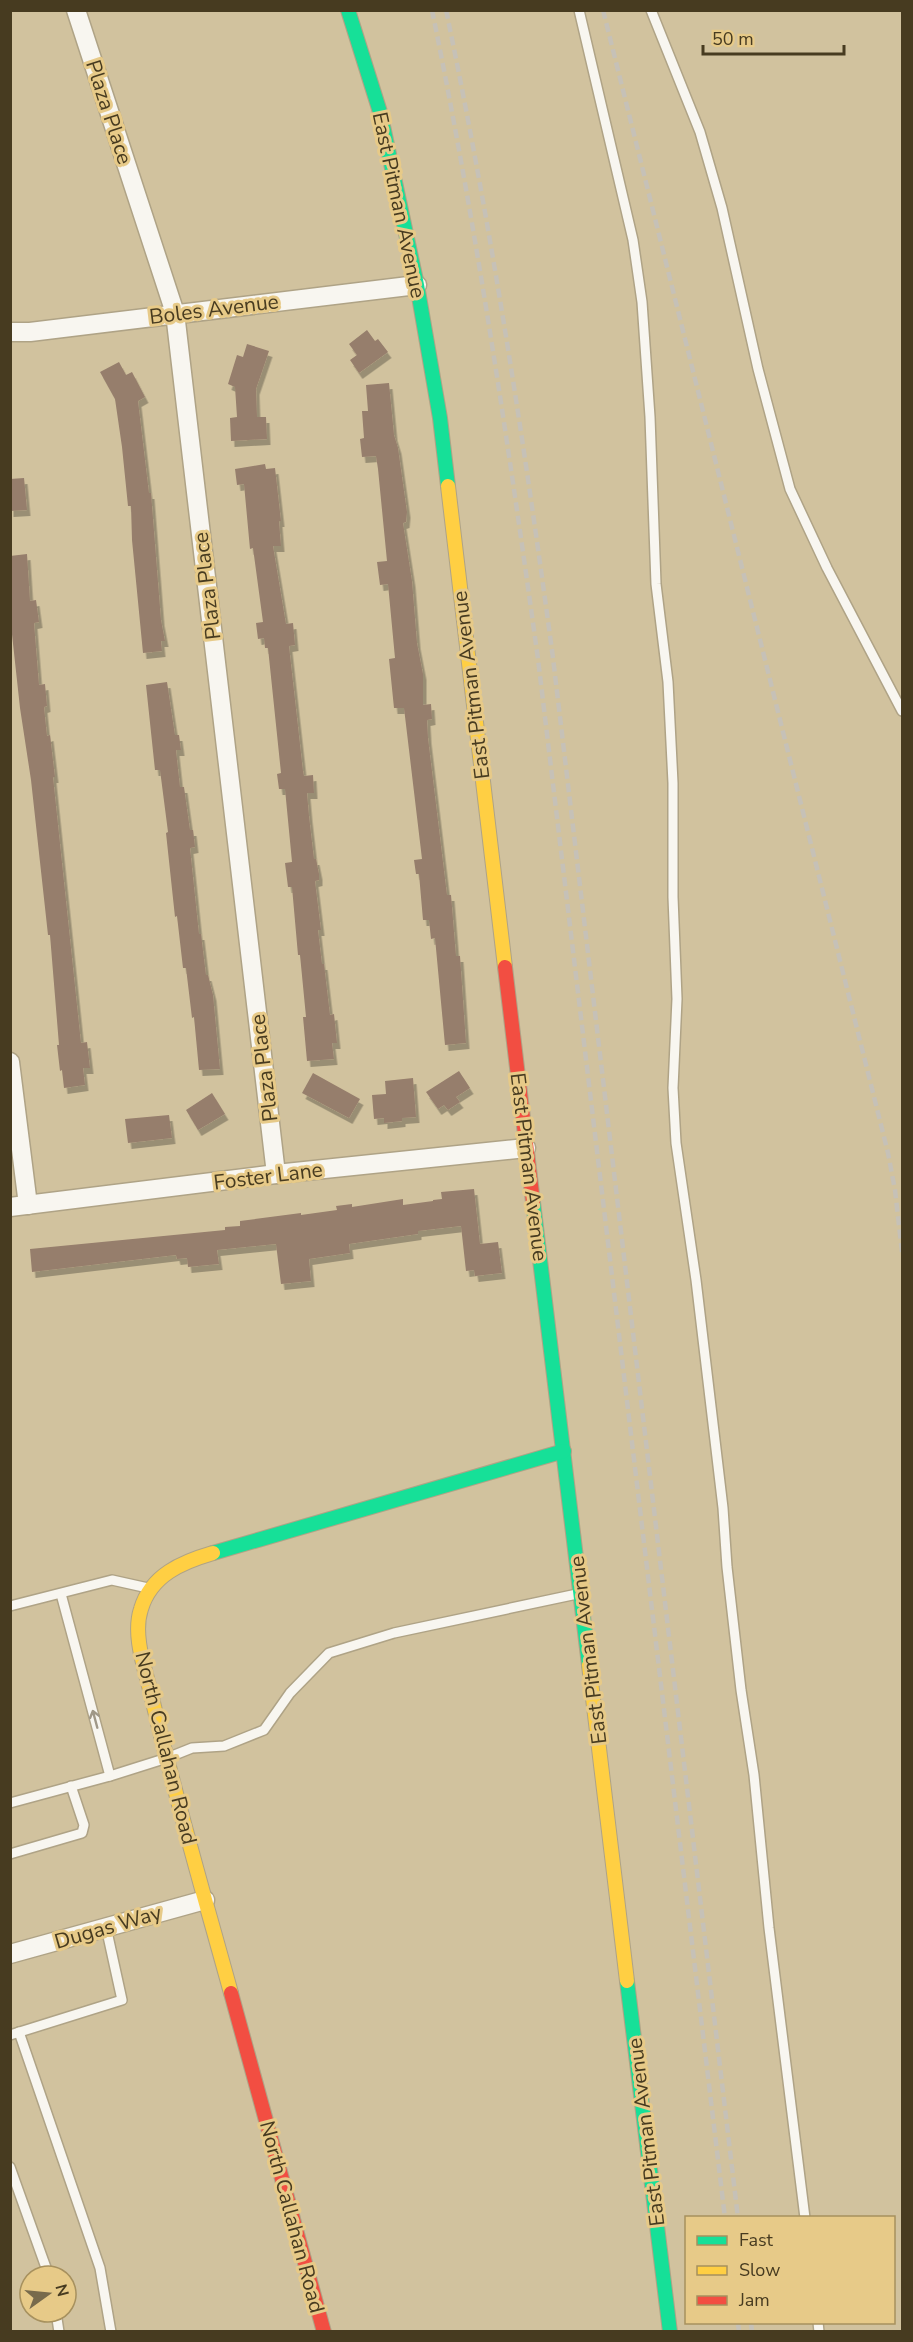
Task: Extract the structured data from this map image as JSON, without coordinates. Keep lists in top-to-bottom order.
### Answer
{
  "streets": {
    "street": [
      "Plaza Place",
      "East Pitman Avenue",
      "Boles Avenue",
      "Foster Lane",
      "North Callahan Road",
      "Dugas Way"
    ]
  },
  "crossings": [
    ["Plaza Place", "Boles Avenue"],
    ["Plaza Place", "Foster Lane"],
    ["East Pitman Avenue", "Boles Avenue"],
    ["East Pitman Avenue", "Foster Lane"],
    ["North Callahan Road", "Dugas Way"]
  ],
  "legend": ["Fast", "Slow", "Jam"],
  "scale_bar": "50 m",
  "north": "right"
}
